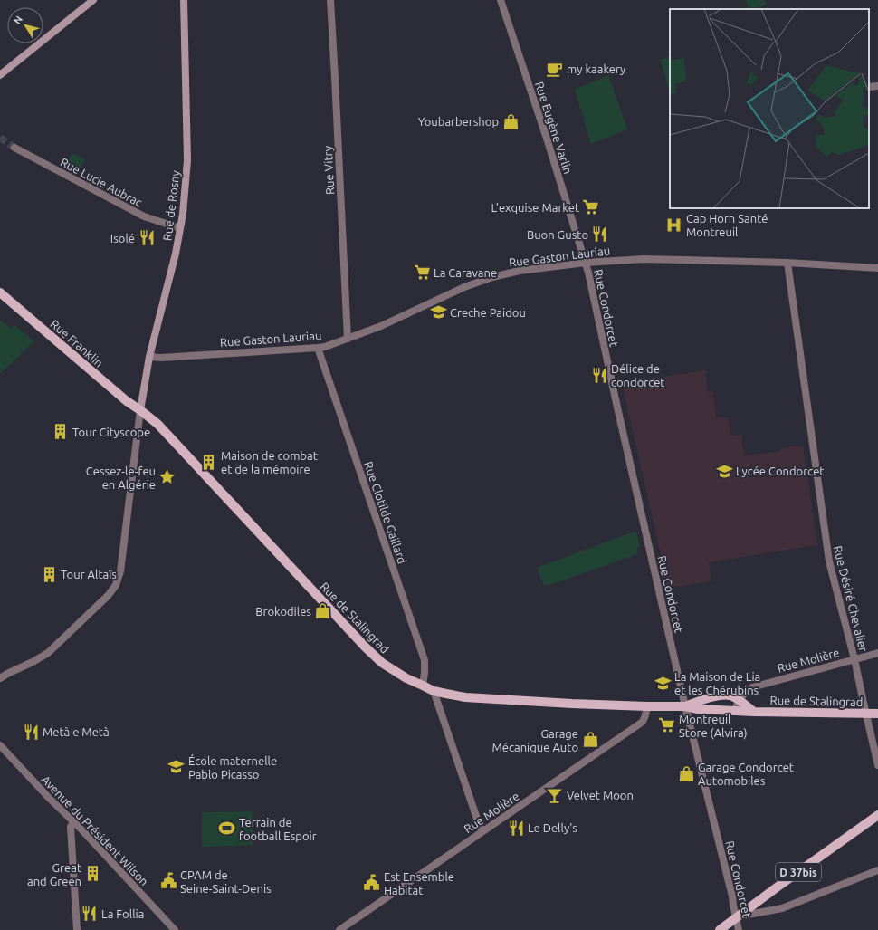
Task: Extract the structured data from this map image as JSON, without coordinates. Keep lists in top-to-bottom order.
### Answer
{
  "streets": {
    "main road": [
      "Rue de Rosny",
      "Rue Franklin",
      "Rue de Stalingrad",
      "D 37bis"
    ],
    "street": [
      "Rue Eugène Varlin",
      "Rue Vitry",
      "Rue Lucie Aubrac",
      "Rue Gaston Lauriau",
      "Rue Condorcet",
      "Rue Clotilde Gaillard",
      "Rue Désiré Chevalier",
      "Rue Molière",
      "Avenue du Président Wilson"
    ]
  },
  "crossings": [
    ["Rue Eugène Varlin", "Rue Gaston Lauriau"],
    ["Rue Eugène Varlin", "Rue Condorcet"],
    ["Rue Vitry", "Rue Gaston Lauriau"],
    ["Rue Lucie Aubrac", "Rue de Rosny"],
    ["Rue de Rosny", "Rue Gaston Lauriau"],
    ["Rue de Rosny", "Rue Franklin"],
    ["Rue de Rosny", "Rue de Stalingrad"],
    ["Rue Gaston Lauriau", "Rue Condorcet"],
    ["Rue Gaston Lauriau", "Rue Clotilde Gaillard"],
    ["Rue Gaston Lauriau", "Rue Désiré Chevalier"],
    ["Rue Condorcet", "Rue de Stalingrad"],
    ["Rue Condorcet", "D 37bis"],
    ["Rue Franklin", "Rue de Stalingrad"],
    ["Rue Clotilde Gaillard", "Rue de Stalingrad"],
    ["Rue Désiré Chevalier", "Rue de Stalingrad"],
    ["Rue Désiré Chevalier", "Rue Molière"],
    ["Rue de Stalingrad", "Rue Molière"]
  ],
  "places": {
    "cafe": ["my kaakery"],
    "shop": [
      "Youbarbershop",
      "Brokodiles",
      "Garage Mécanique Auto",
      "Garage Condorcet Automobiles"
    ],
    "supermarket": ["L'exquise Market", "La Caravane", "Montreuil Store (Alvira)"],
    "hospital": ["Cap Horn Santé Montreuil"],
    "restaurant": [
      "Buon Gusto",
      "Isolé",
      "Délice de condorcet",
      "Metà e Metà",
      "Le Delly's",
      "La Follia"
    ],
    "school or university": [
      "Creche Paidou",
      "Lycée Condorcet",
      "La Maison de Lia et les Chérubins",
      "École maternelle Pablo Picasso"
    ],
    "building": [
      "Tour Cityscope",
      "Maison de combat et de la mémoire",
      "Tour Altaïs",
      "Great and Green"
    ],
    "place": ["Cessez-le-feu en Algérie"],
    "bar": ["Velvet Moon"],
    "sports": ["Terrain de football Espoir"],
    "public building": ["CPAM de Seine-Saint-Denis", "Est Ensemble Habitat"]
  },
  "north": "top left"
}
